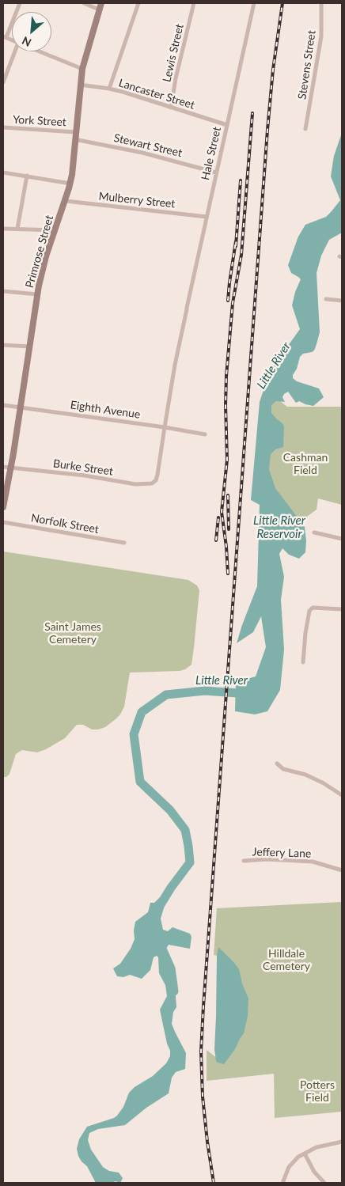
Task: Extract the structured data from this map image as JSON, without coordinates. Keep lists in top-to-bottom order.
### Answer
{
  "streets": {
    "main road": ["Primrose Street"],
    "street": [
      "Lewis Street",
      "Stevens Street",
      "Lancaster Street",
      "York Street",
      "Stewart Street",
      "Hale Street",
      "Mulberry Street",
      "Eighth Avenue",
      "Burke Street",
      "Norfolk Street",
      "Jeffery Lane"
    ]
  },
  "crossings": [
    ["Lewis Street", "Lancaster Street"],
    ["Lancaster Street", "Hale Street"],
    ["Lancaster Street", "Primrose Street"],
    ["York Street", "Primrose Street"],
    ["Stewart Street", "Hale Street"],
    ["Stewart Street", "Primrose Street"],
    ["Hale Street", "Mulberry Street"],
    ["Hale Street", "Eighth Avenue"],
    ["Hale Street", "Burke Street"],
    ["Mulberry Street", "Primrose Street"],
    ["Primrose Street", "Eighth Avenue"],
    ["Primrose Street", "Burke Street"]
  ],
  "water": ["Little River", "Little River Reservoir"],
  "parks": [
    "Cashman Field",
    "Saint James Cemetery",
    "Hilldale Cemetery",
    "Potters Field"
  ],
  "north": "bottom left"
}
